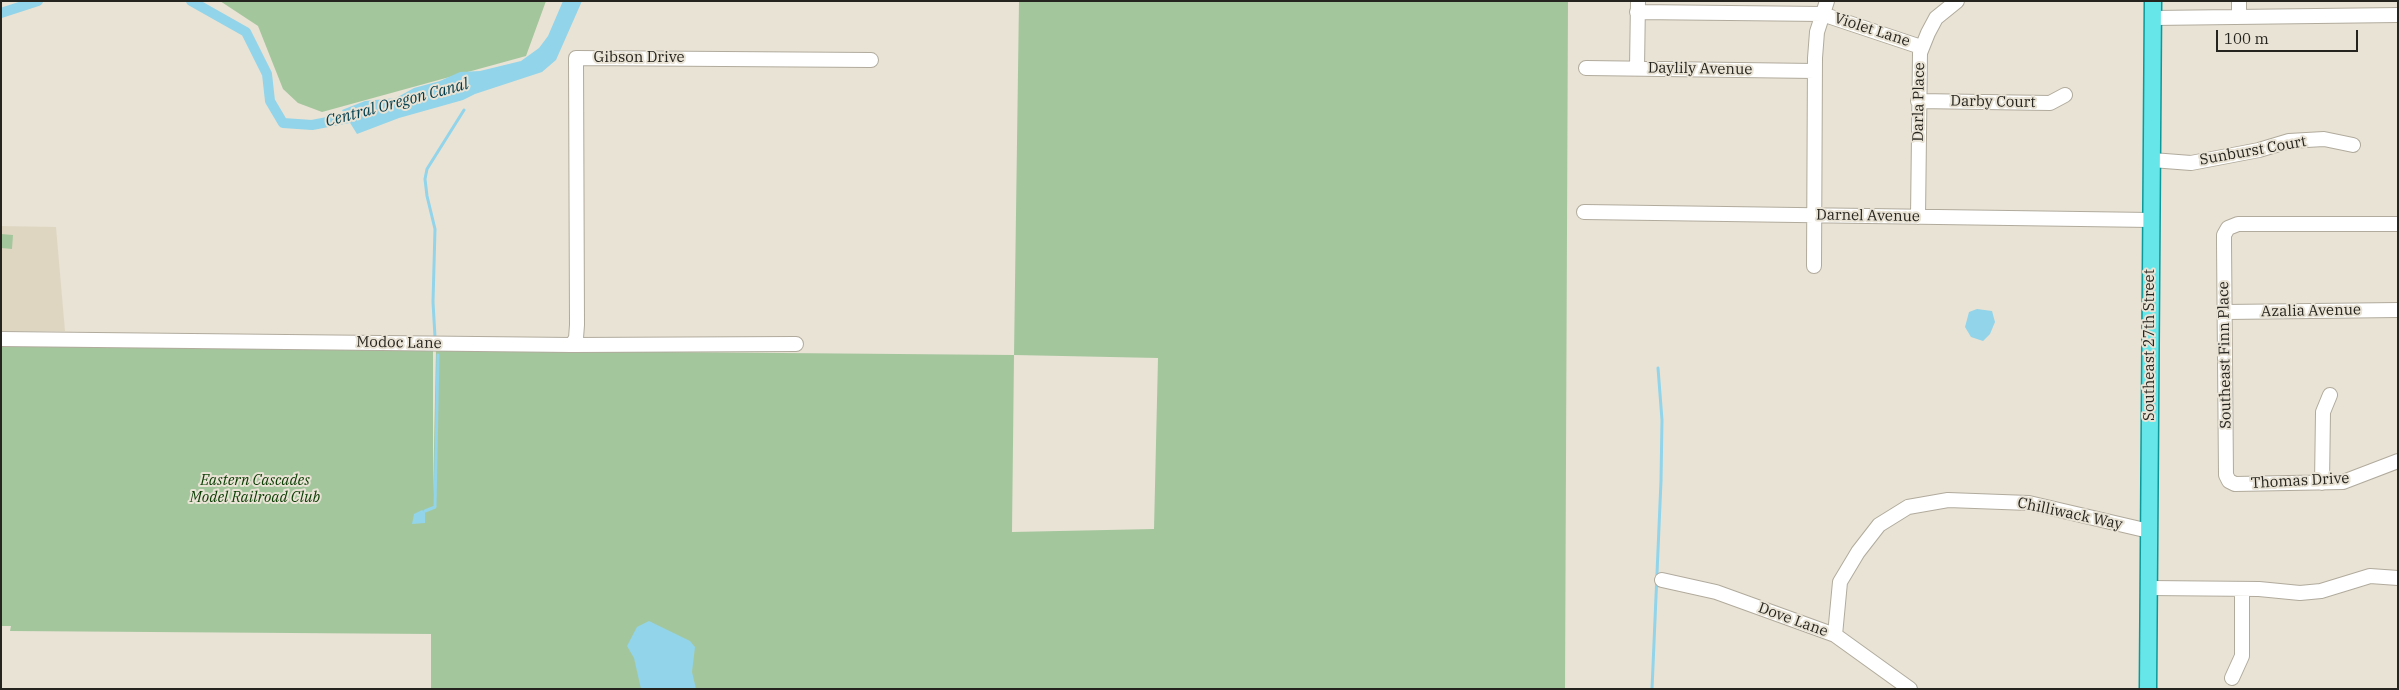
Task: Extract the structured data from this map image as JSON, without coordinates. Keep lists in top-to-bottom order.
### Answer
{
  "streets": {
    "main road": ["Southeast 27th Street"],
    "street": [
      "Violet Lane",
      "Gibson Drive",
      "Daylily Avenue",
      "Darla Place",
      "Darby Court",
      "Sunburst Court",
      "Darnel Avenue",
      "Azalia Avenue",
      "Modoc Lane",
      "Southeast Finn Place",
      "Thomas Drive",
      "Chilliwack Way",
      "Dove Lane"
    ]
  },
  "crossings": [
    ["Violet Lane", "Darla Place"],
    ["Gibson Drive", "Modoc Lane"],
    ["Darla Place", "Darby Court"],
    ["Darla Place", "Darnel Avenue"],
    ["Sunburst Court", "Southeast 27th Street"],
    ["Darnel Avenue", "Southeast 27th Street"],
    ["Azalia Avenue", "Southeast Finn Place"],
    ["Southeast 27th Street", "Chilliwack Way"],
    ["Southeast Finn Place", "Thomas Drive"],
    ["Chilliwack Way", "Dove Lane"]
  ],
  "water": ["Central Oregon Canal"],
  "parks": ["Eastern Cascades Model Railroad Club"],
  "scale_bar": "100 m"
}
